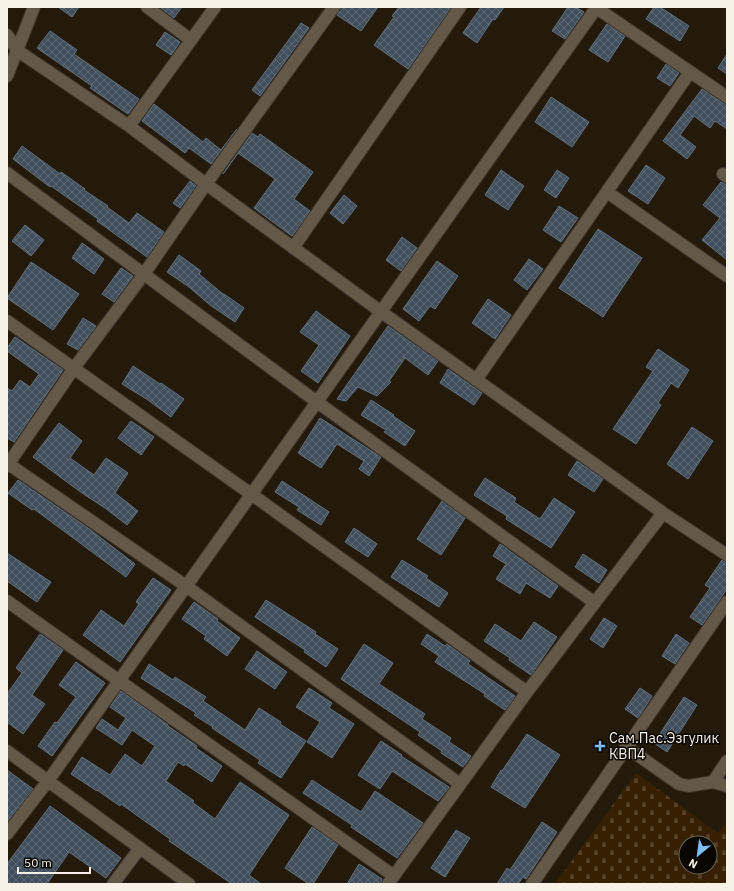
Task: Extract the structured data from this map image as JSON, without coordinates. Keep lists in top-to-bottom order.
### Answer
{
  "places": {
    "health": ["Сам.Пас.Эзгулик КВП4"]
  },
  "scale_bar": "50 m",
  "north": "bottom left"
}
